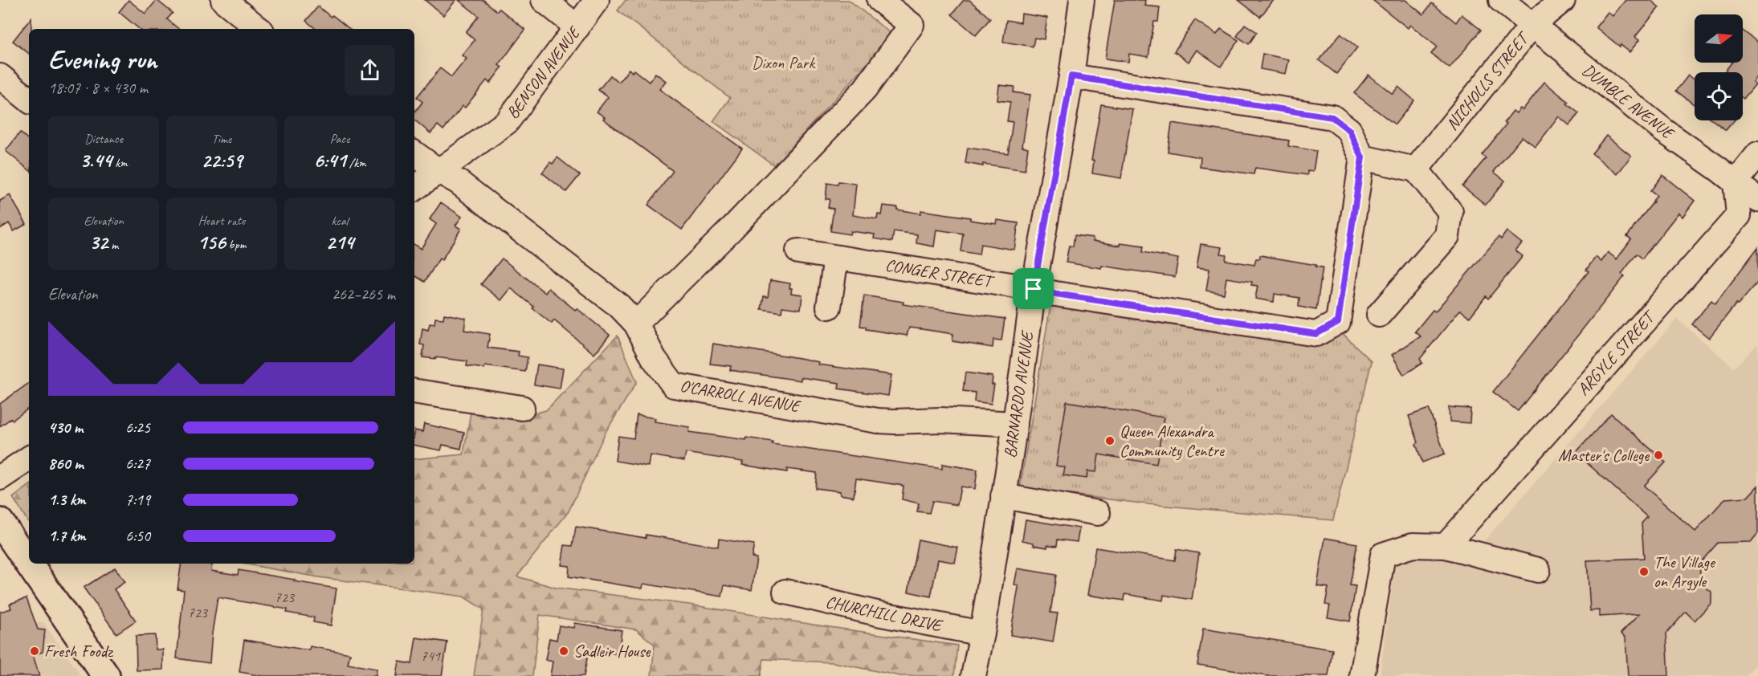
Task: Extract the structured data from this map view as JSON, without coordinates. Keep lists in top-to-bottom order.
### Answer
{
  "streets": {
    "street": [
      "BENSON AVENUE",
      "NICHOLLS STREET",
      "DUMBLE AVENUE",
      "CONGER STREET",
      "ARGYLE STREET",
      "BARNARDO AVENUE",
      "O'CARROLL AVENUE",
      "CHURCHILL DRIVE"
    ]
  },
  "crossings": [
    ["BENSON AVENUE", "O'CARROLL AVENUE"],
    ["NICHOLLS STREET", "DUMBLE AVENUE"],
    ["DUMBLE AVENUE", "ARGYLE STREET"],
    ["CONGER STREET", "BARNARDO AVENUE"],
    ["BARNARDO AVENUE", "O'CARROLL AVENUE"],
    ["BARNARDO AVENUE", "CHURCHILL DRIVE"]
  ],
  "parks": ["Dixon Park"],
  "places": [
    "Queen Alexandra Community Centre",
    "Master's College",
    "The Village on Argyle",
    "Fresh Foodz",
    "Sadleir House"
  ],
  "house_numbers": ["723", "723", "741"],
  "north": "right",
  "page": {
    "heading": ["Evening run", "18:07 · 8 × 430 m"],
    "stats": [
      ["Distance", "3.44 km"],
      ["Time", "22:59"],
      ["Pace", "6:41 /km"],
      ["Elevation", "32 m"],
      ["Heart rate", "156 bpm"],
      ["kcal", "214"]
    ],
    "chart": ["Elevation", "262–265 m"],
    "list": [
      {
        "name": "430 m",
        "note": "6:25"
      },
      {
        "name": "860 m",
        "note": "6:27"
      },
      {
        "name": "1.3 km",
        "note": "7:19"
      },
      {
        "name": "1.7 km",
        "note": "6:50"
      }
    ]
  }
}
